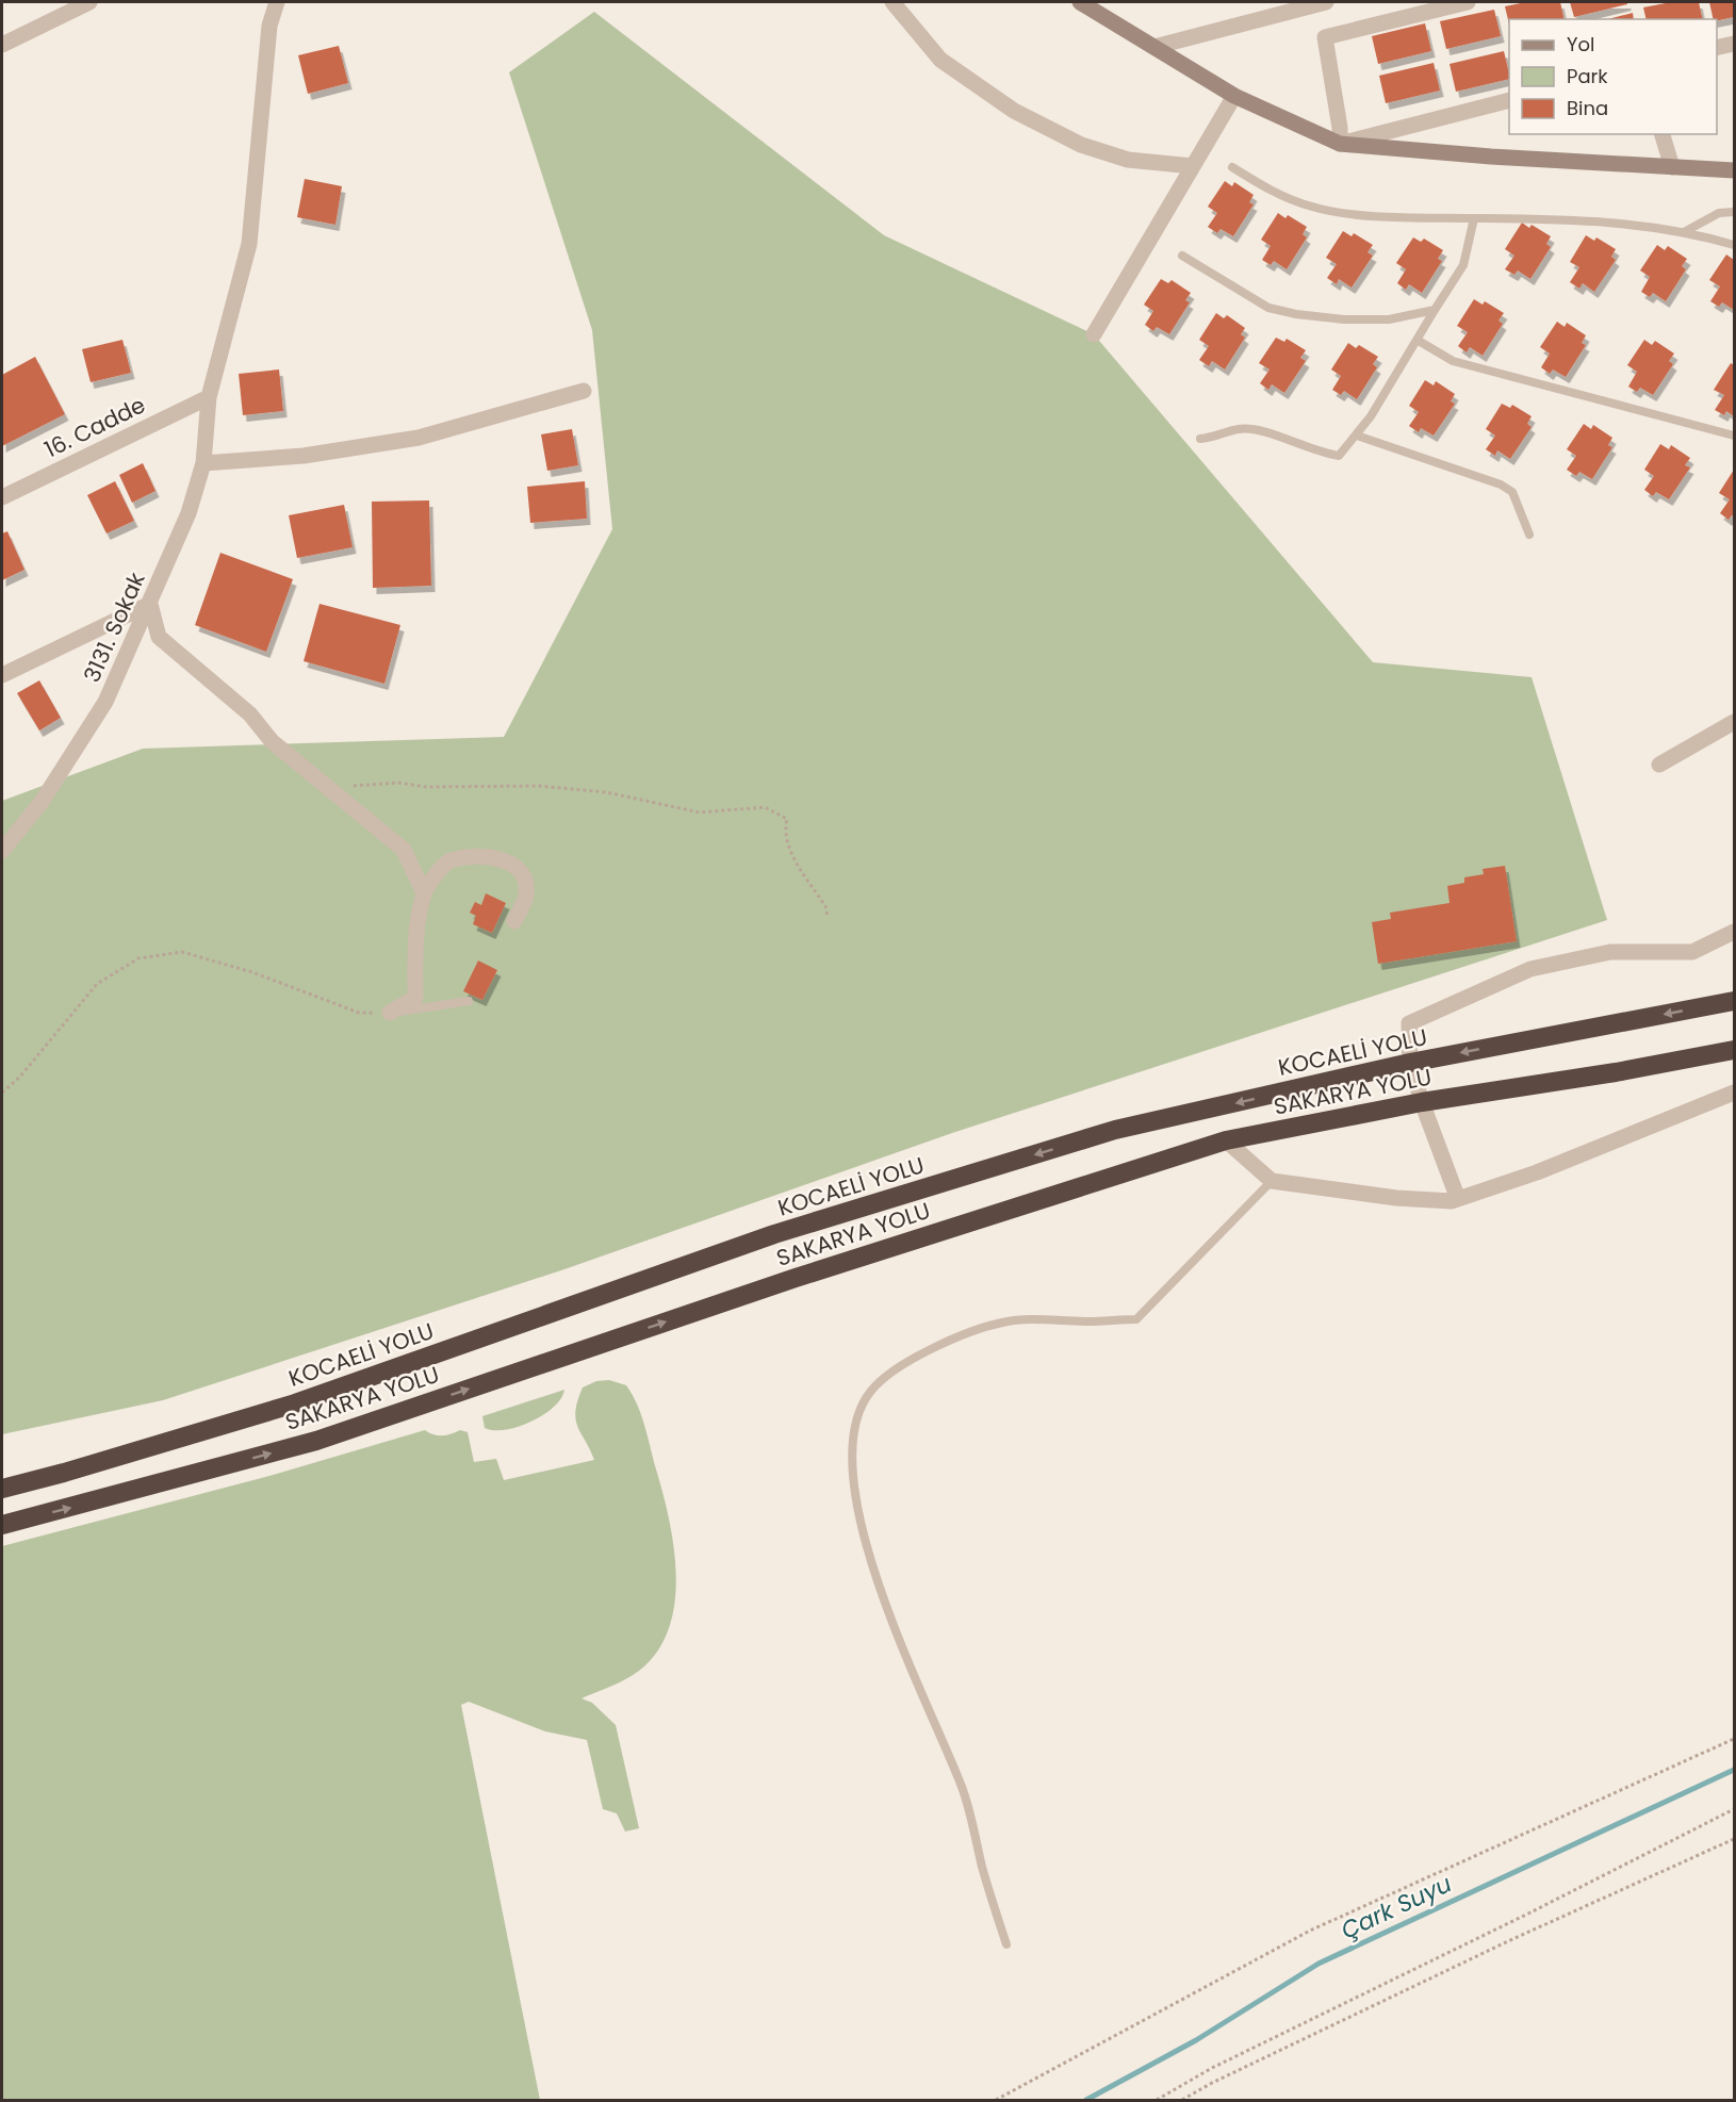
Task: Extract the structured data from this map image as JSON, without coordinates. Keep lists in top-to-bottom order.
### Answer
{
  "streets": {
    "highway": ["KOCAELİ YOLU", "SAKARYA YOLU"],
    "street": ["16. Cadde", "3131. Sokak"]
  },
  "crossings": [
    ["16. Cadde", "3131. Sokak"]
  ],
  "one_way": ["KOCAELİ YOLU", "SAKARYA YOLU"],
  "water": ["Çark Suyu"],
  "legend": ["Yol", "Park", "Bina"]
}
